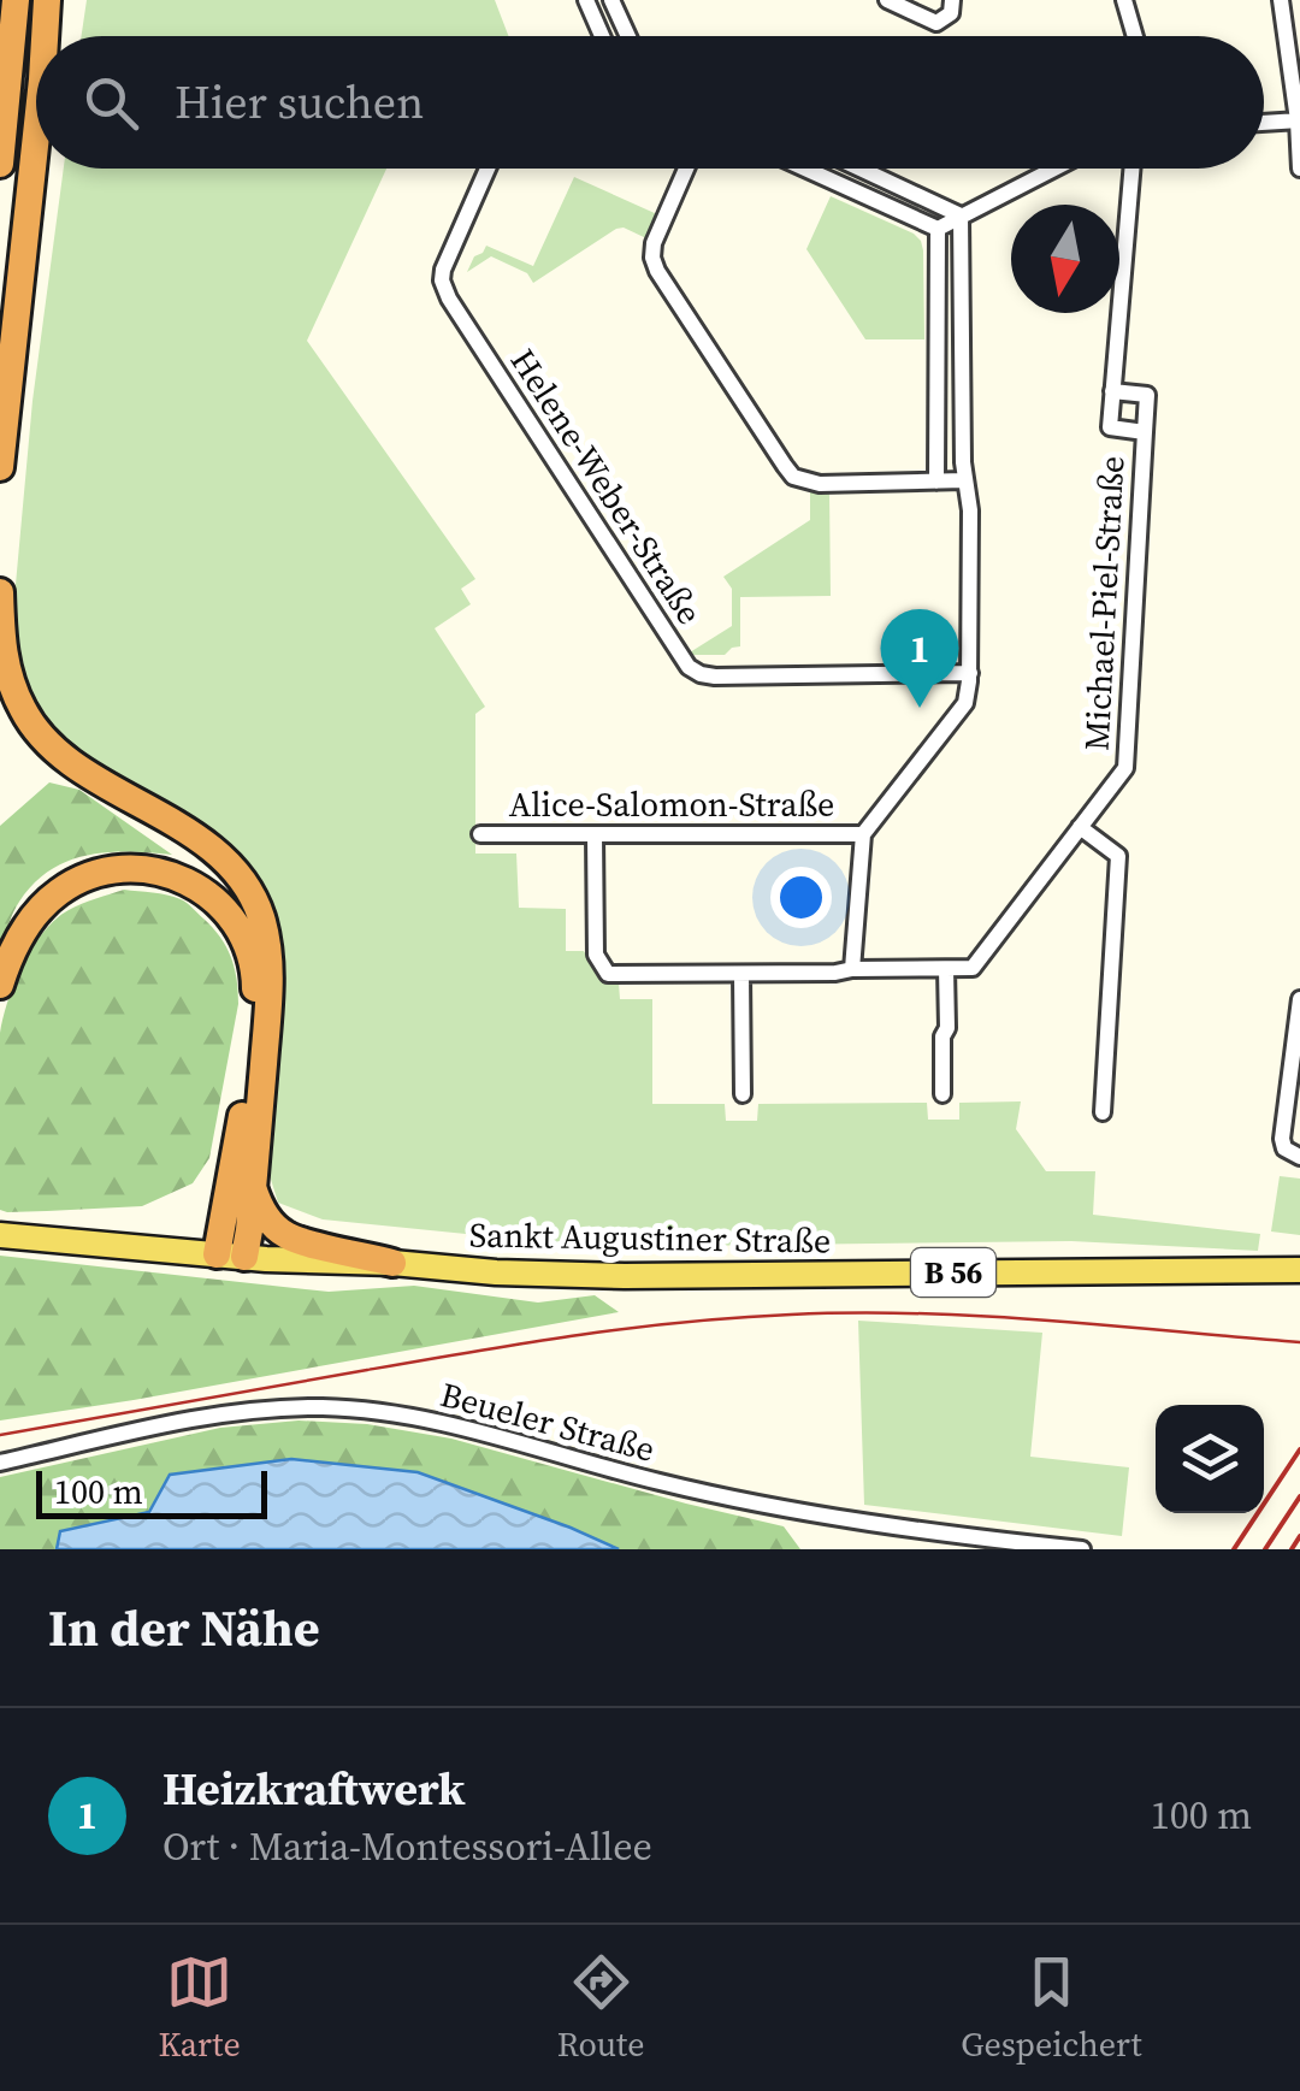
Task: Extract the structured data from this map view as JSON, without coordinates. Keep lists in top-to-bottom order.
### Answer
{
  "streets": {
    "main road": ["Sankt Augustiner Straße", "B 56"],
    "street": [
      "Helene-Weber-Straße",
      "Michael-Piel-Straße",
      "Alice-Salomon-Straße",
      "Beueler Straße"
    ]
  },
  "scale_bar": "100 m",
  "north": "bottom",
  "page": {
    "search": "Hier suchen",
    "pins": "1",
    "scale": "100 m",
    "heading": "In der Nähe",
    "list": [
      {
        "mark": "1",
        "name": "Heizkraftwerk",
        "note": "Ort · Maria-Montessori-Allee",
        "value": "100 m"
      }
    ],
    "nav": ["Karte", "Route", "Gespeichert"]
  }
}
